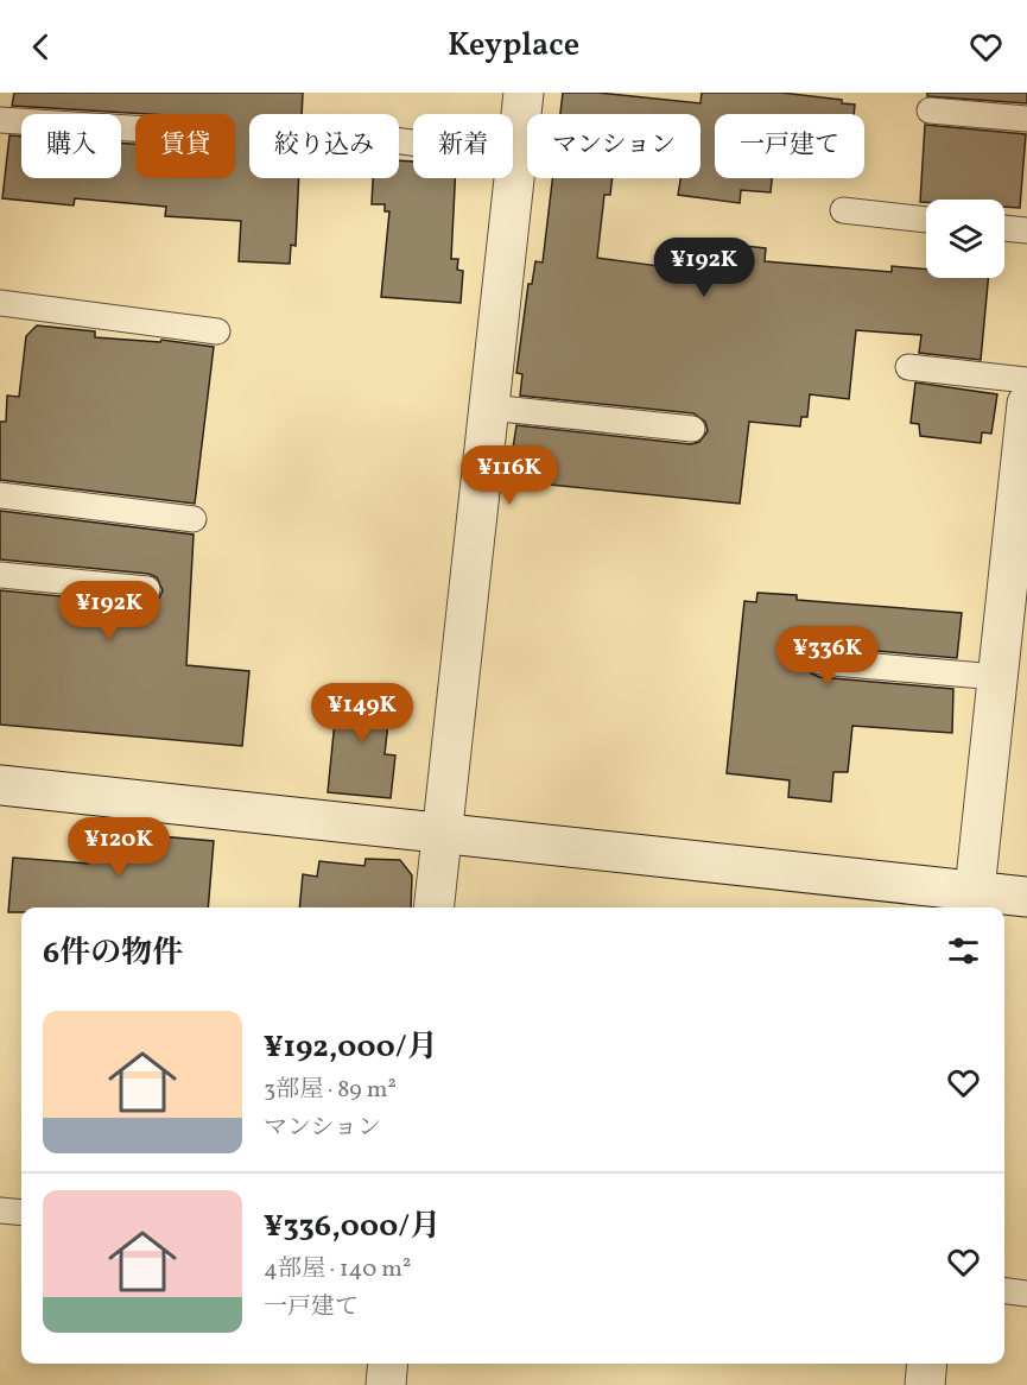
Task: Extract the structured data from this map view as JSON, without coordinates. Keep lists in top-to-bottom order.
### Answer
{
  "page": {
    "header": "Keyplace",
    "chip": [
      "購入",
      "賃貸",
      "絞り込み",
      "新着",
      "マンション",
      "一戸建て"
    ],
    "price": [
      "¥192K",
      "¥116K",
      "¥192K",
      "¥336K",
      "¥149K",
      "¥120K"
    ],
    "heading": "6件の物件",
    "list": [
      {
        "name": "¥192,000/月",
        "note": "3部屋 · 89 m² · マンション"
      },
      {
        "name": "¥336,000/月",
        "note": "4部屋 · 140 m² · 一戸建て"
      }
    ]
  }
}
